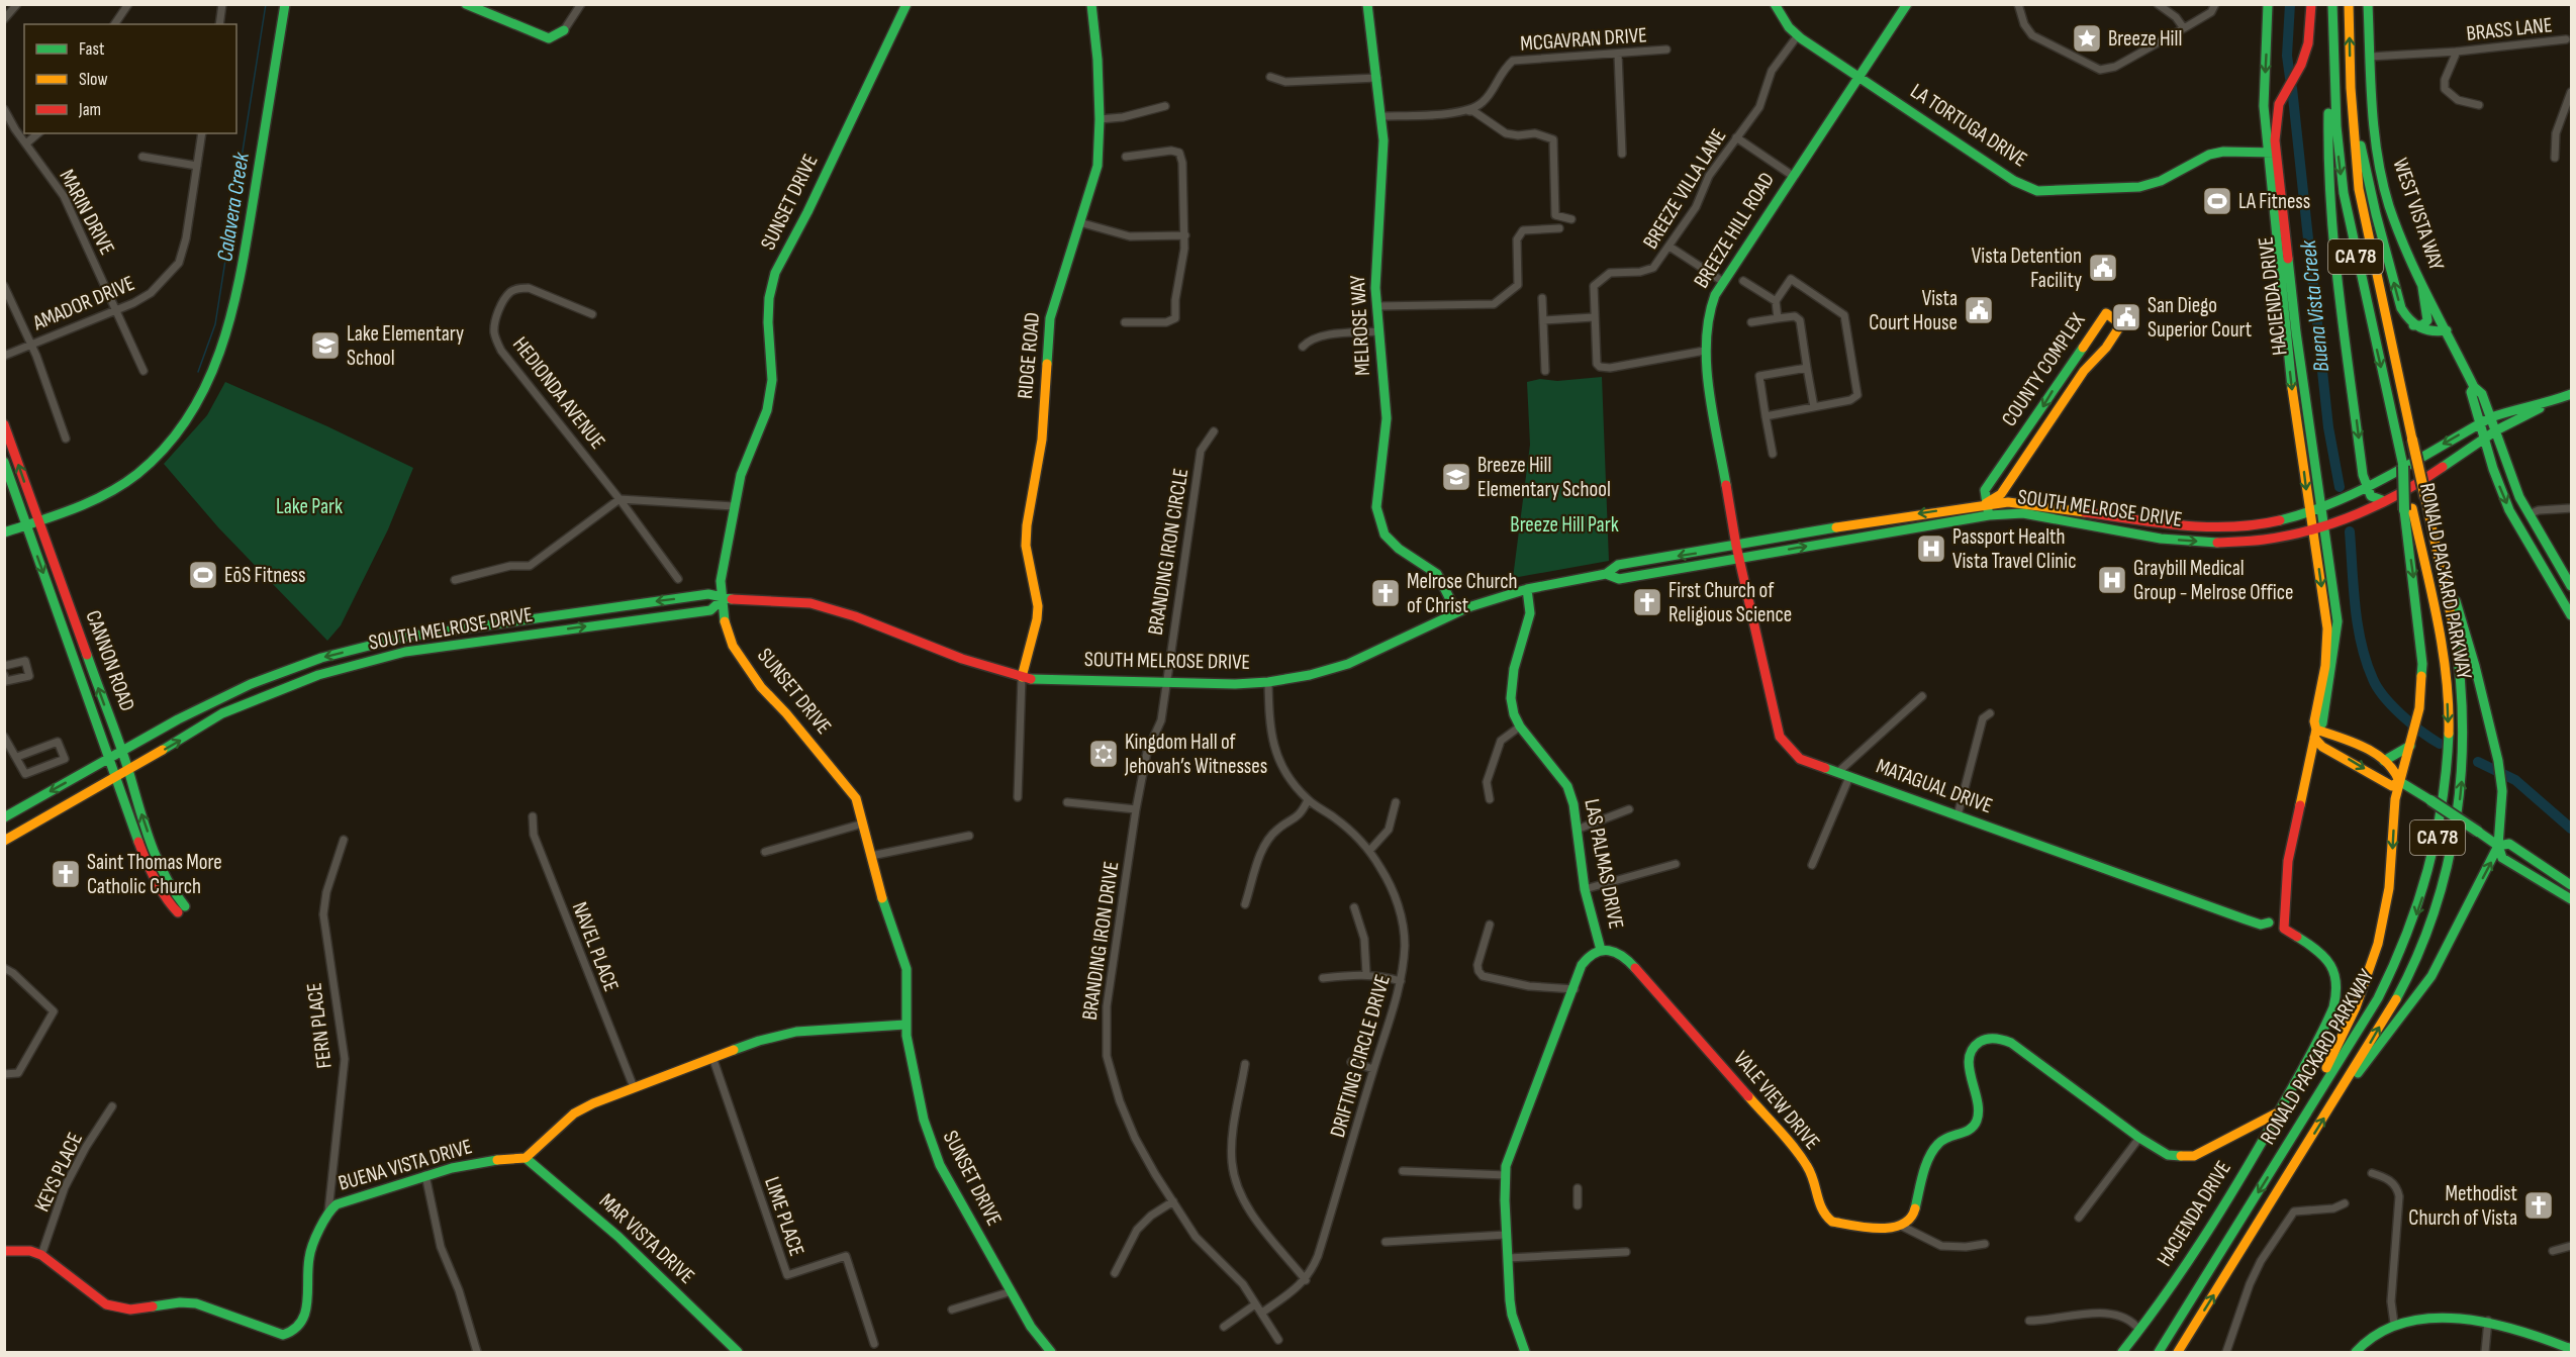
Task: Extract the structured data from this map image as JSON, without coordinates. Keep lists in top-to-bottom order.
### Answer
{
  "streets": {
    "main road": [
      "LA TORTUGA DRIVE",
      "SUNSET DRIVE",
      "WEST VISTA WAY",
      "BREEZE HILL ROAD",
      "CA 78",
      "HACIENDA DRIVE",
      "MELROSE WAY",
      "RIDGE ROAD",
      "COUNTY COMPLEX",
      "SOUTH MELROSE DRIVE",
      "RONALD PACKARD PARKWAY",
      "CANNON ROAD",
      "MATAGUAL DRIVE",
      "LAS PALMAS DRIVE",
      "VALE VIEW DRIVE",
      "BUENA VISTA DRIVE",
      "MAR VISTA DRIVE"
    ],
    "street": [
      "BRASS LANE",
      "MCGAVRAN DRIVE",
      "BREEZE VILLA LANE",
      "MARIN DRIVE",
      "AMADOR DRIVE",
      "HEDIONDA AVENUE",
      "BRANDING IRON CIRCLE",
      "BRANDING IRON DRIVE",
      "NAVEL PLACE",
      "FERN PLACE",
      "DRIFTING CIRCLE DRIVE",
      "KEYS PLACE",
      "LIME PLACE"
    ]
  },
  "crossings": [
    ["BRASS LANE", "WEST VISTA WAY"],
    ["LA TORTUGA DRIVE", "BREEZE VILLA LANE"],
    ["LA TORTUGA DRIVE", "BREEZE HILL ROAD"],
    ["LA TORTUGA DRIVE", "HACIENDA DRIVE"],
    ["BREEZE VILLA LANE", "BREEZE HILL ROAD"],
    ["SUNSET DRIVE", "SOUTH MELROSE DRIVE"],
    ["MARIN DRIVE", "AMADOR DRIVE"],
    ["WEST VISTA WAY", "SOUTH MELROSE DRIVE"],
    ["BREEZE HILL ROAD", "SOUTH MELROSE DRIVE"],
    ["BREEZE HILL ROAD", "MATAGUAL DRIVE"],
    ["HACIENDA DRIVE", "SOUTH MELROSE DRIVE"],
    ["MELROSE WAY", "SOUTH MELROSE DRIVE"],
    ["RIDGE ROAD", "SOUTH MELROSE DRIVE"],
    ["COUNTY COMPLEX", "SOUTH MELROSE DRIVE"],
    ["SOUTH MELROSE DRIVE", "BRANDING IRON CIRCLE"],
    ["SOUTH MELROSE DRIVE", "CANNON ROAD"],
    ["SOUTH MELROSE DRIVE", "MATAGUAL DRIVE"],
    ["SOUTH MELROSE DRIVE", "LAS PALMAS DRIVE"],
    ["SOUTH MELROSE DRIVE", "BRANDING IRON DRIVE"],
    ["SOUTH MELROSE DRIVE", "DRIFTING CIRCLE DRIVE"],
    ["BRANDING IRON CIRCLE", "BRANDING IRON DRIVE"],
    ["LAS PALMAS DRIVE", "VALE VIEW DRIVE"],
    ["BRANDING IRON DRIVE", "DRIFTING CIRCLE DRIVE"],
    ["FERN PLACE", "BUENA VISTA DRIVE"],
    ["BUENA VISTA DRIVE", "KEYS PLACE"],
    ["BUENA VISTA DRIVE", "MAR VISTA DRIVE"]
  ],
  "water": ["Calavera Creek", "Buena Vista Creek"],
  "parks": ["Lake Park", "Breeze Hill Park"],
  "places": {
    "place": ["Breeze Hill"],
    "sports": ["LA Fitness", "EōS Fitness"],
    "public building": ["Vista Detention Facility", "Vista Court House", "San Diego Superior Court"],
    "school or university": ["Lake Elementary School", "Breeze Hill Elementary School"],
    "hospital": ["Passport Health Vista Travel Clinic", "Graybill Medical Group - Melrose Office"],
    "church": [
      "Melrose Church of Christ",
      "First Church of Religious Science",
      "Saint Thomas More Catholic Church",
      "Methodist Church of Vista"
    ],
    "synagogue": ["Kingdom Hall of Jehovah’s Witnesses"]
  },
  "legend": ["Fast", "Slow", "Jam"]
}
